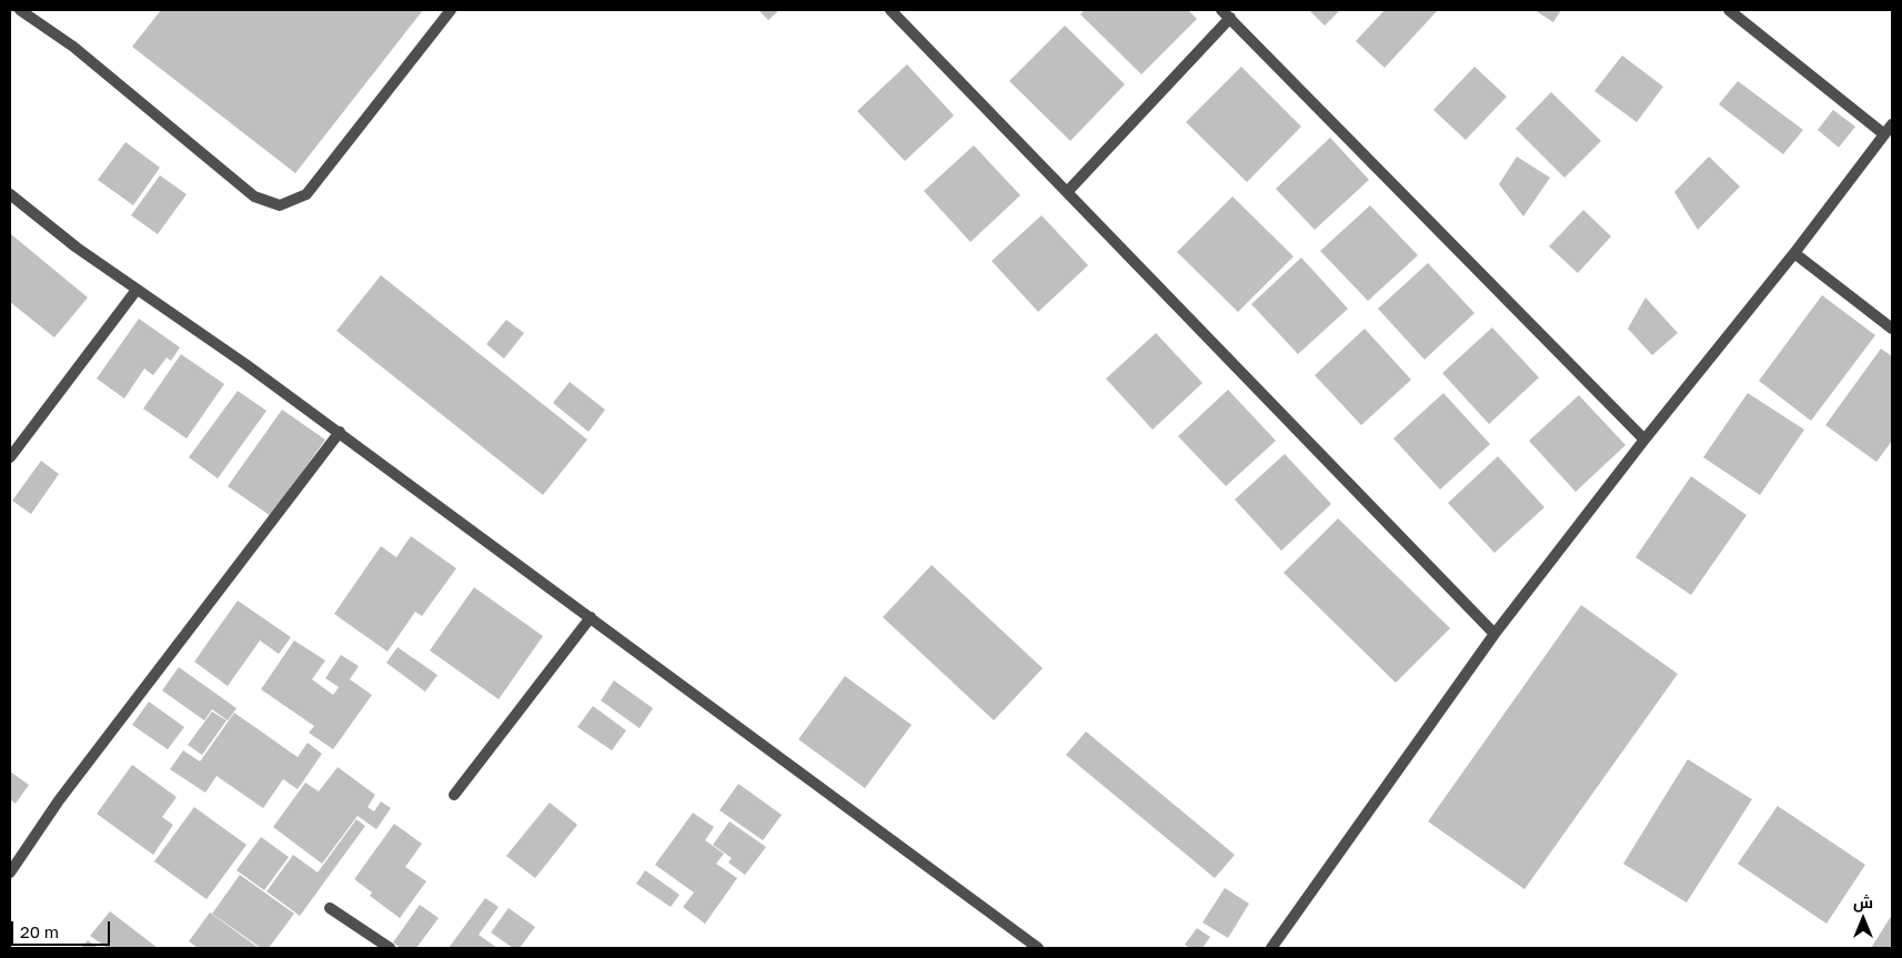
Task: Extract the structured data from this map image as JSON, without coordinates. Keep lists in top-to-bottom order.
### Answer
{
  "scale_bar": "20 m",
  "north": "top"
}
